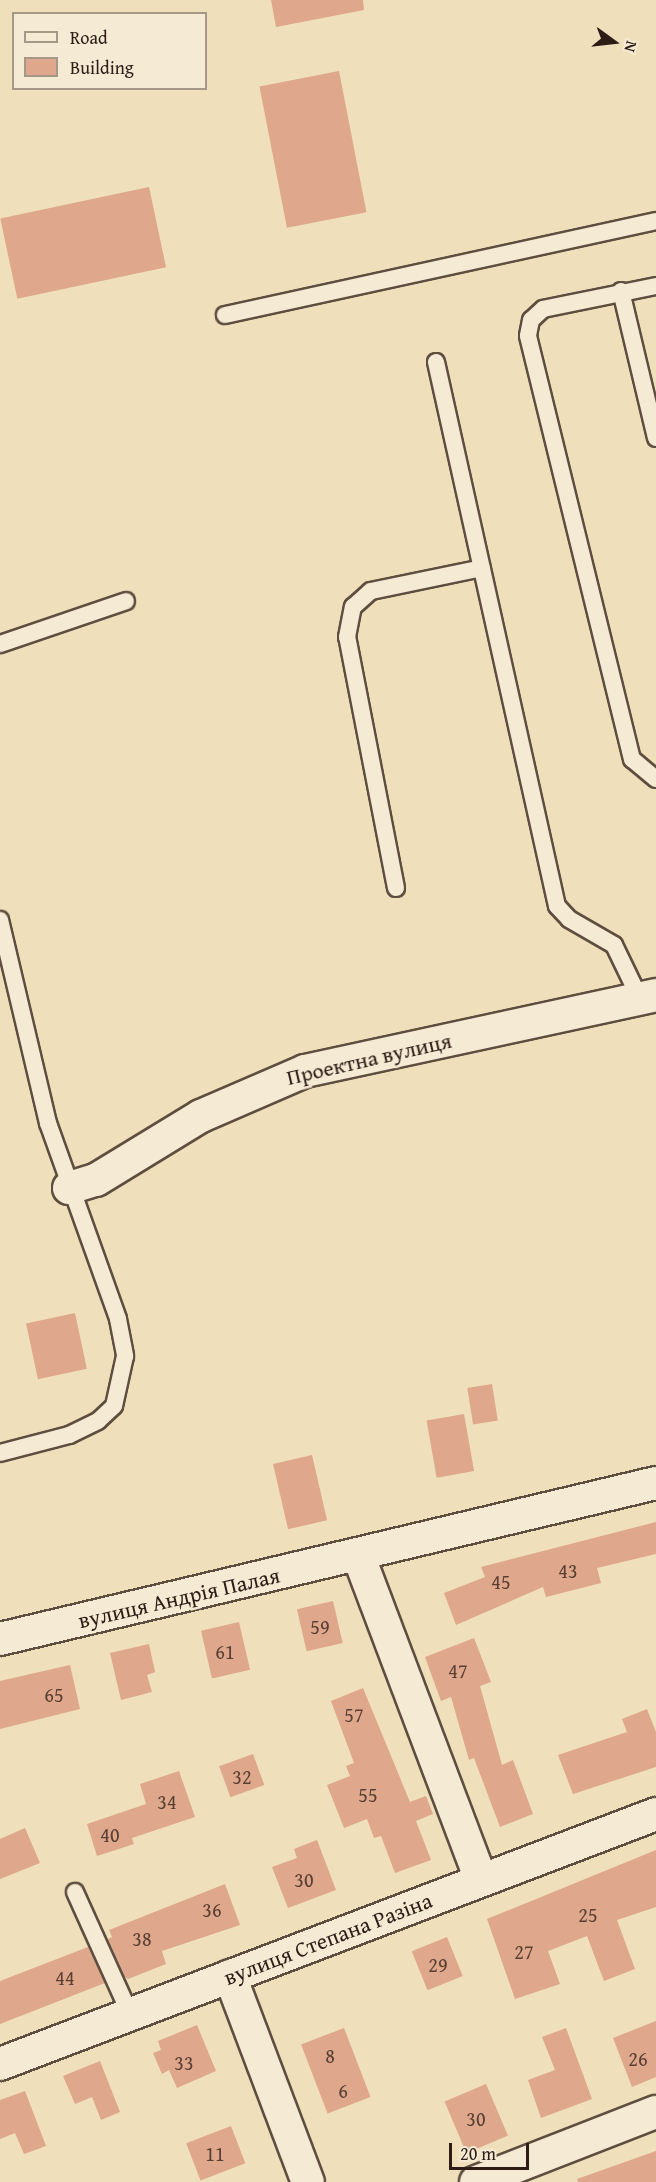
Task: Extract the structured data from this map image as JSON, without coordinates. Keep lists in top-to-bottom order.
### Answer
{
  "streets": {
    "street": ["Проектна вулиця", "вулиця Андрія Палая", "вулиця Степана Разіна"]
  },
  "house_numbers": [
    "43",
    "45",
    "59",
    "61",
    "47",
    "65",
    "57",
    "32",
    "55",
    "34",
    "40",
    "30",
    "36",
    "25",
    "38",
    "27",
    "29",
    "44",
    "8",
    "26",
    "33",
    "6",
    "30",
    "11"
  ],
  "legend": ["Road", "Building"],
  "scale_bar": "20 m",
  "north": "right"
}
